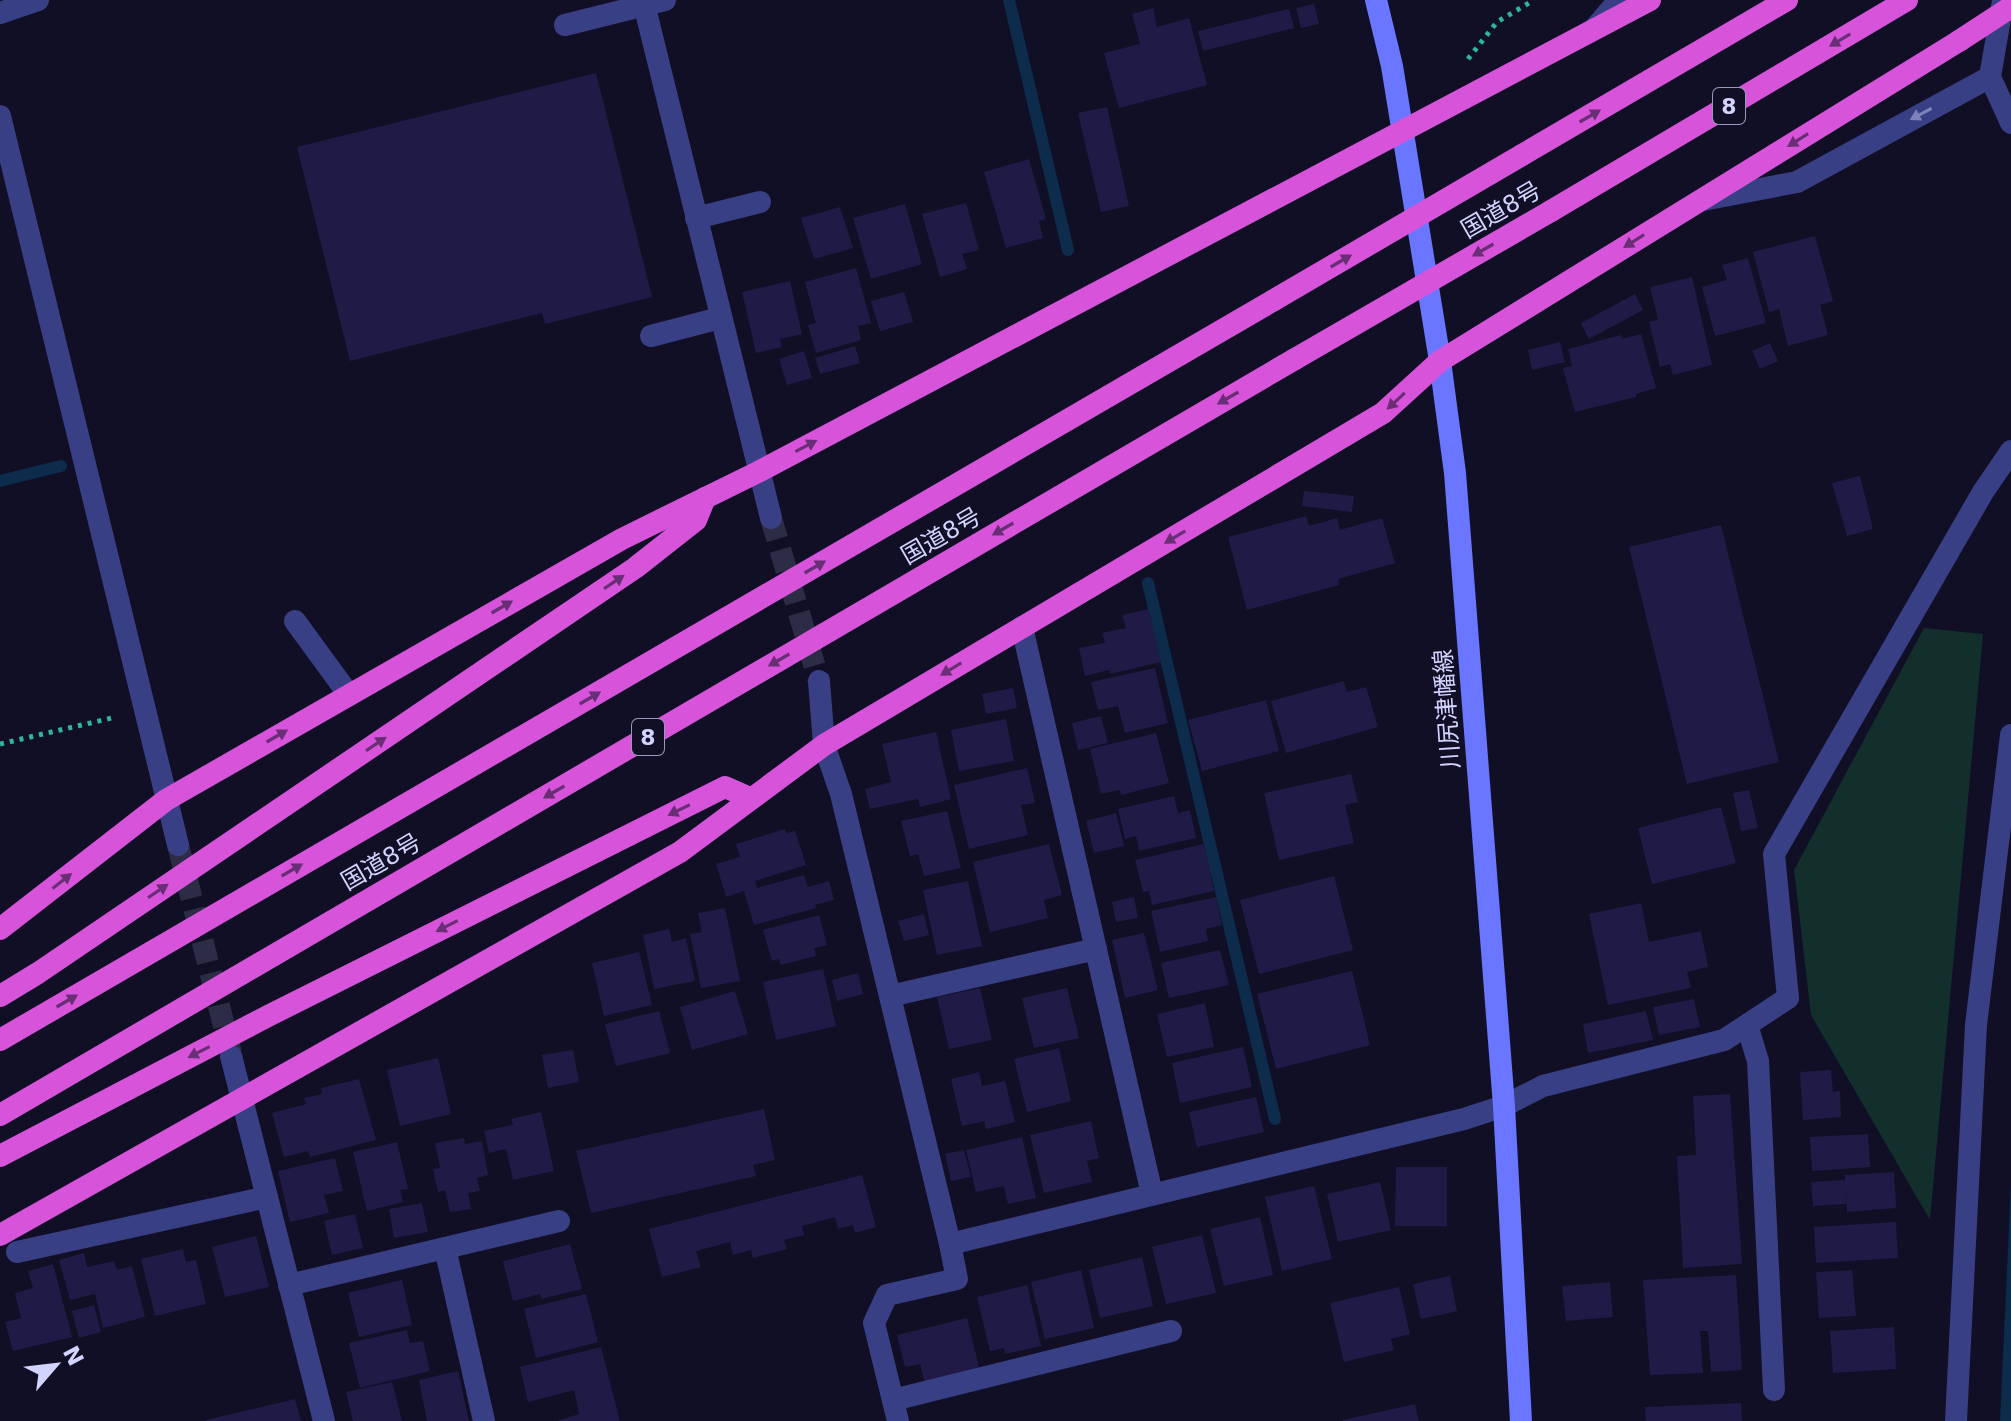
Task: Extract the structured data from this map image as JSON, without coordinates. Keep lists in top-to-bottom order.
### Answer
{
  "streets": {
    "highway": ["8", "国道8号"],
    "main road": ["川尻津幡線"]
  },
  "north": "top right"
}
